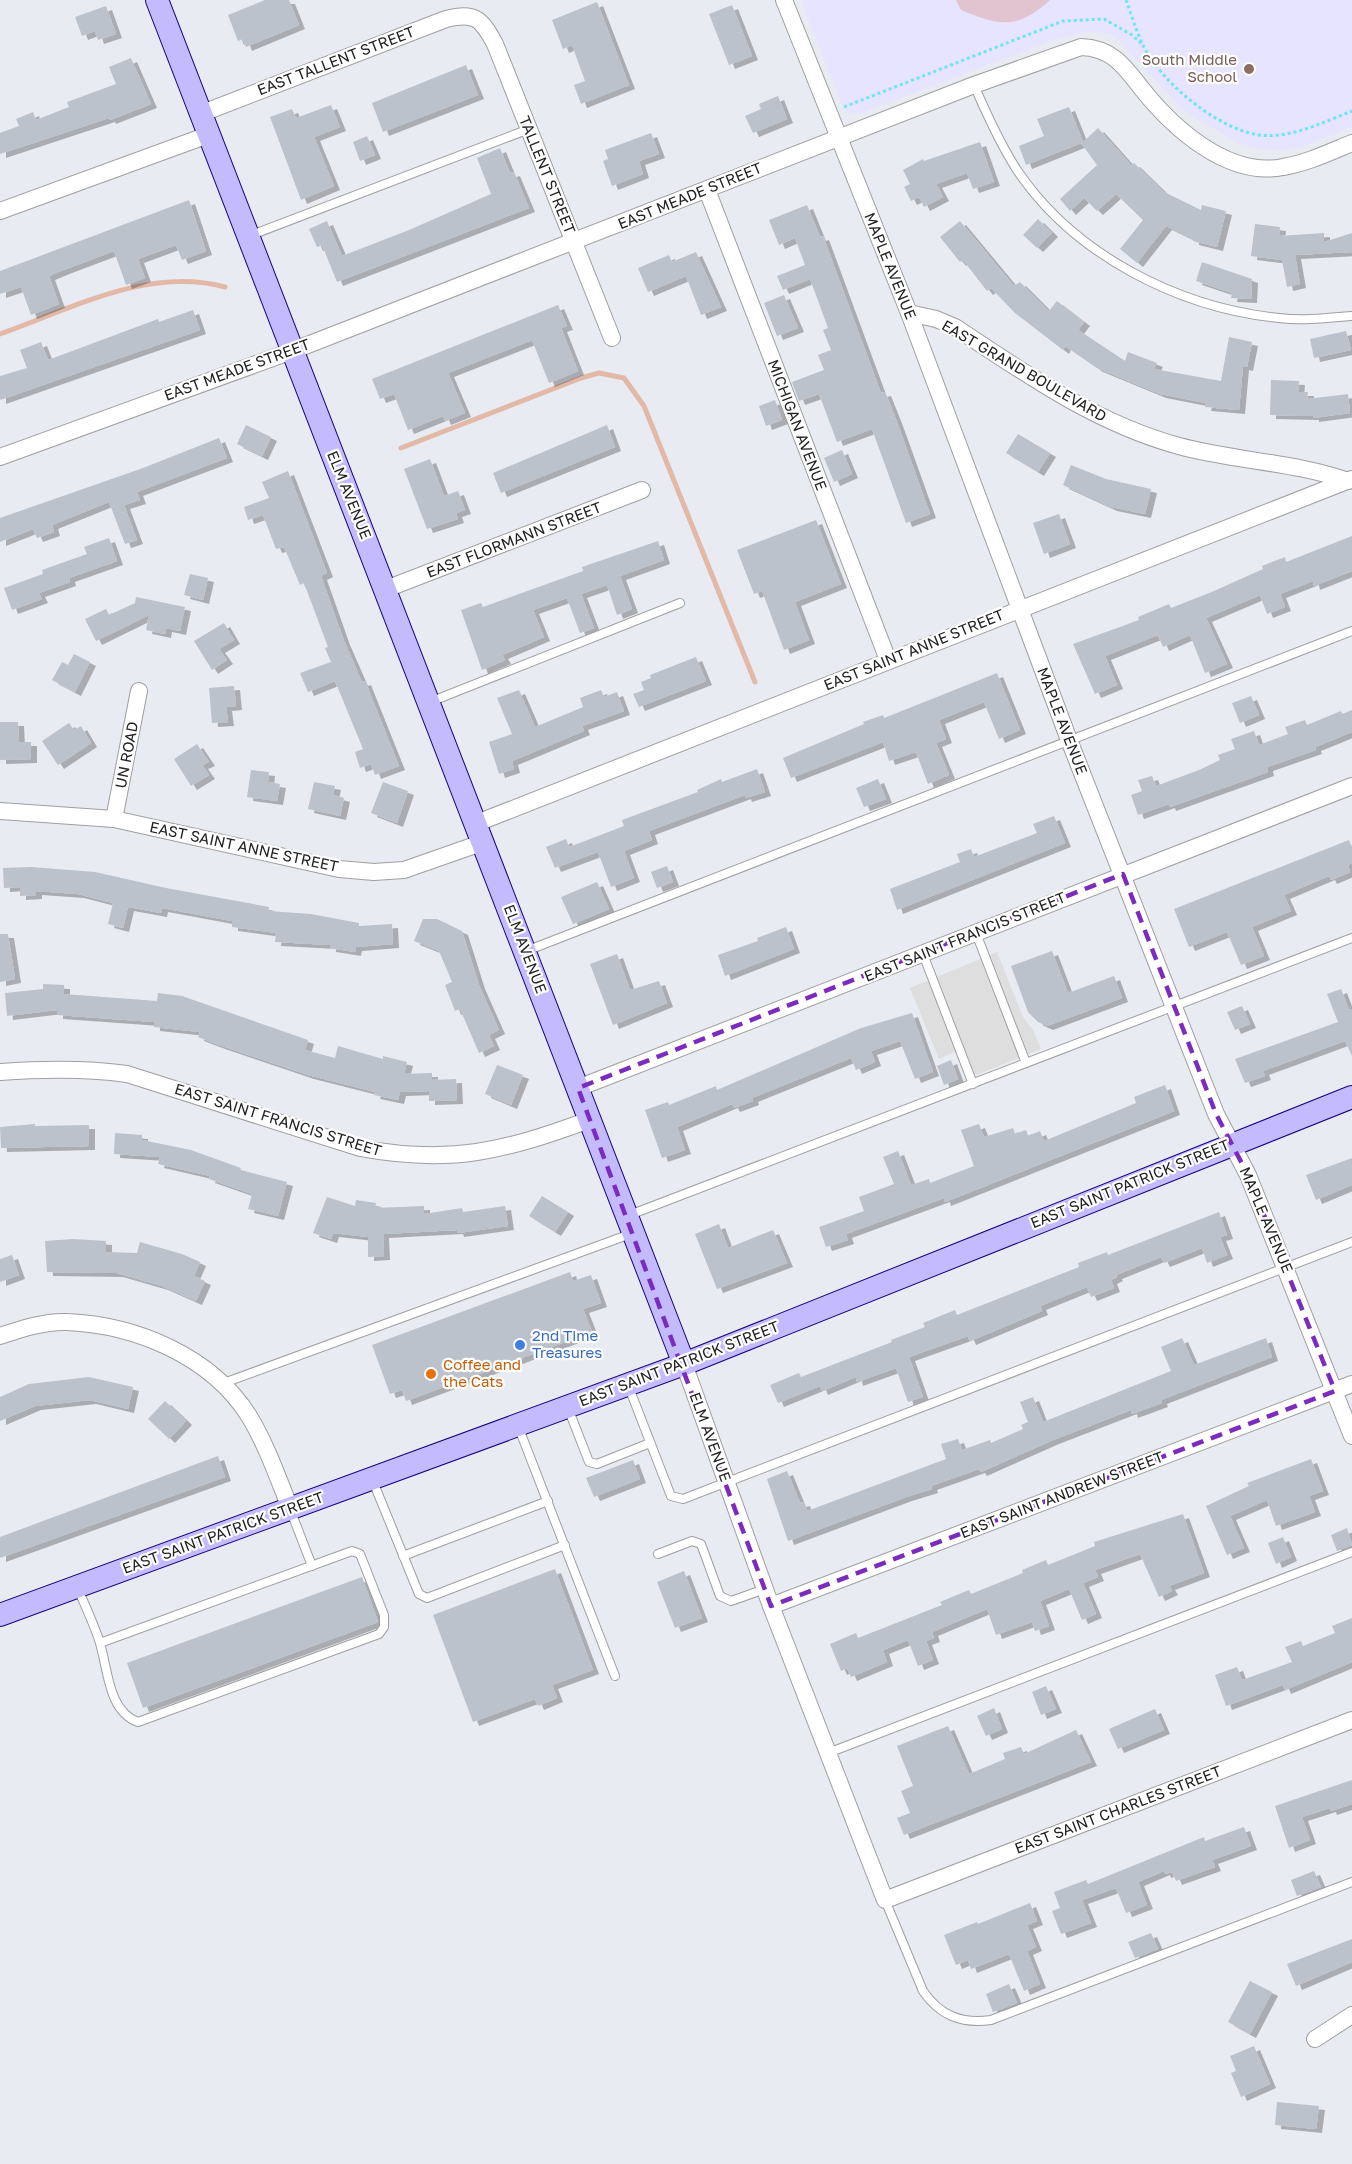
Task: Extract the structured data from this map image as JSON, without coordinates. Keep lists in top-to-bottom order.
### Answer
{
  "streets": {
    "main road": ["ELM AVENUE", "EAST SAINT PATRICK STREET"],
    "street": [
      "EAST TALLENT STREET",
      "TALLENT STREET",
      "EAST MEADE STREET",
      "MAPLE AVENUE",
      "EAST GRAND BOULEVARD",
      "MICHIGAN AVENUE",
      "EAST FLORMANN STREET",
      "EAST SAINT ANNE STREET",
      "UN ROAD",
      "EAST SAINT FRANCIS STREET",
      "EAST SAINT ANDREW STREET",
      "EAST SAINT CHARLES STREET"
    ]
  },
  "crossings": [
    ["EAST TALLENT STREET", "TALLENT STREET"],
    ["EAST TALLENT STREET", "ELM AVENUE"],
    ["TALLENT STREET", "EAST MEADE STREET"],
    ["EAST MEADE STREET", "MAPLE AVENUE"],
    ["EAST MEADE STREET", "MICHIGAN AVENUE"],
    ["EAST MEADE STREET", "ELM AVENUE"],
    ["MAPLE AVENUE", "EAST GRAND BOULEVARD"],
    ["MAPLE AVENUE", "EAST SAINT ANNE STREET"],
    ["MAPLE AVENUE", "EAST SAINT FRANCIS STREET"],
    ["MAPLE AVENUE", "EAST SAINT PATRICK STREET"],
    ["MAPLE AVENUE", "EAST SAINT ANDREW STREET"],
    ["EAST GRAND BOULEVARD", "EAST SAINT ANNE STREET"],
    ["MICHIGAN AVENUE", "EAST SAINT ANNE STREET"],
    ["ELM AVENUE", "EAST FLORMANN STREET"],
    ["ELM AVENUE", "EAST SAINT ANNE STREET"],
    ["ELM AVENUE", "EAST SAINT FRANCIS STREET"],
    ["ELM AVENUE", "EAST SAINT PATRICK STREET"],
    ["ELM AVENUE", "EAST SAINT ANDREW STREET"],
    ["ELM AVENUE", "EAST SAINT CHARLES STREET"],
    ["EAST SAINT ANNE STREET", "UN ROAD"]
  ],
  "places": ["South Middle School", "2nd Time Treasures", "Coffee and the Cats"]
}
